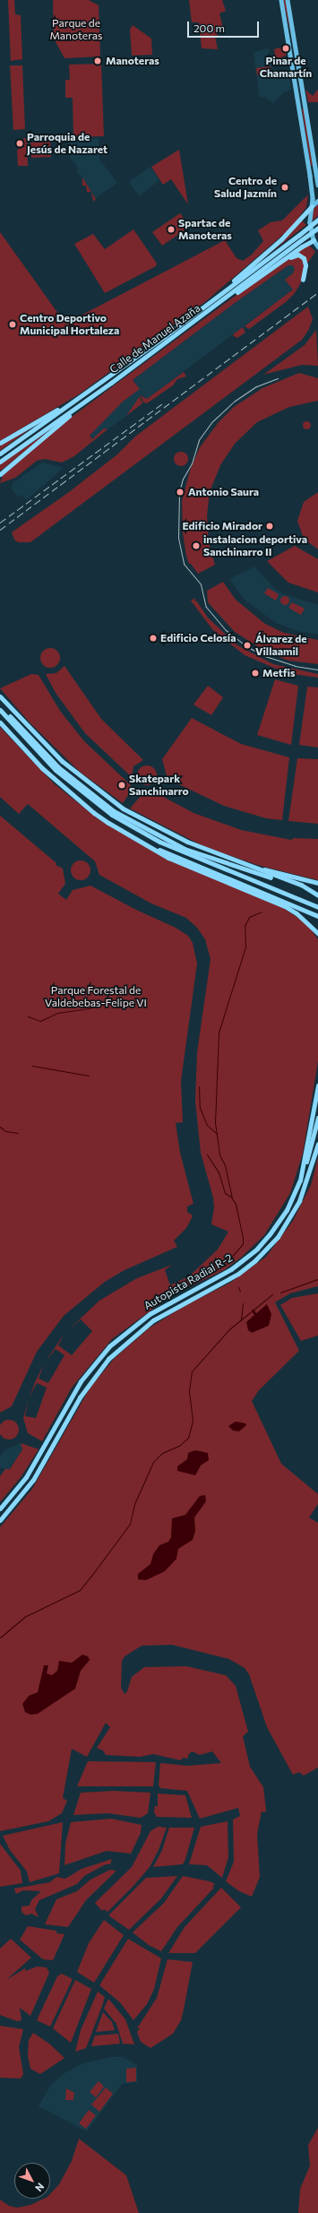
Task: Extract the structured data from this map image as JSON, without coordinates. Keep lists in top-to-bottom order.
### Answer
{
  "streets": {
    "highway": ["Calle de Manuel Azaña", "Autopista Radial R-2"]
  },
  "parks": ["Parque de Manoteras", "Parque Forestal de Valdebebas-Felipe VI"],
  "places": [
    "Pinar de Chamartín",
    "Manoteras",
    "Parroquia de Jesús de Nazaret",
    "Centro de Salud Jazmín",
    "Spartac de Manoteras",
    "Centro Deportivo Municipal Hortaleza",
    "Antonio Saura",
    "Edificio Mirador",
    "instalacion deportiva Sanchinarro II",
    "Edificio Celosía",
    "Álvarez de Villaamil",
    "Metfis",
    "Skatepark Sanchinarro"
  ],
  "scale_bar": "200 m",
  "north": "bottom right"
}
